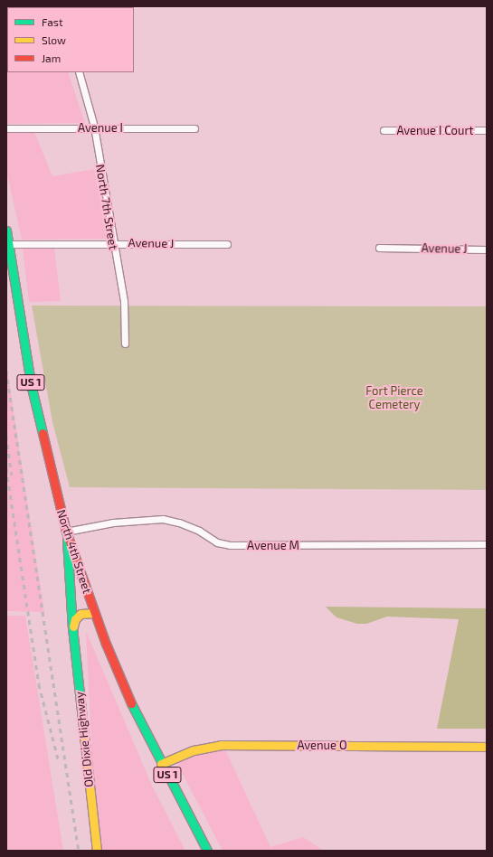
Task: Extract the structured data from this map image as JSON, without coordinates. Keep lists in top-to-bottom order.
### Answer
{
  "streets": {
    "street": [
      "Avenue I",
      "Avenue I Court",
      "North 7th Street",
      "Avenue J",
      "US 1",
      "Avenue M",
      "North 4th Street",
      "Old Dixie Highway",
      "Avenue O"
    ]
  },
  "crossings": [
    ["Avenue I", "North 7th Street"],
    ["North 7th Street", "Avenue J"],
    ["Avenue J", "North 4th Street"],
    ["Avenue M", "North 4th Street"],
    ["Avenue M", "Old Dixie Highway"],
    ["North 4th Street", "Old Dixie Highway"],
    ["North 4th Street", "Avenue O"]
  ],
  "parks": ["Fort Pierce Cemetery"],
  "legend": ["Fast", "Slow", "Jam"]
}
